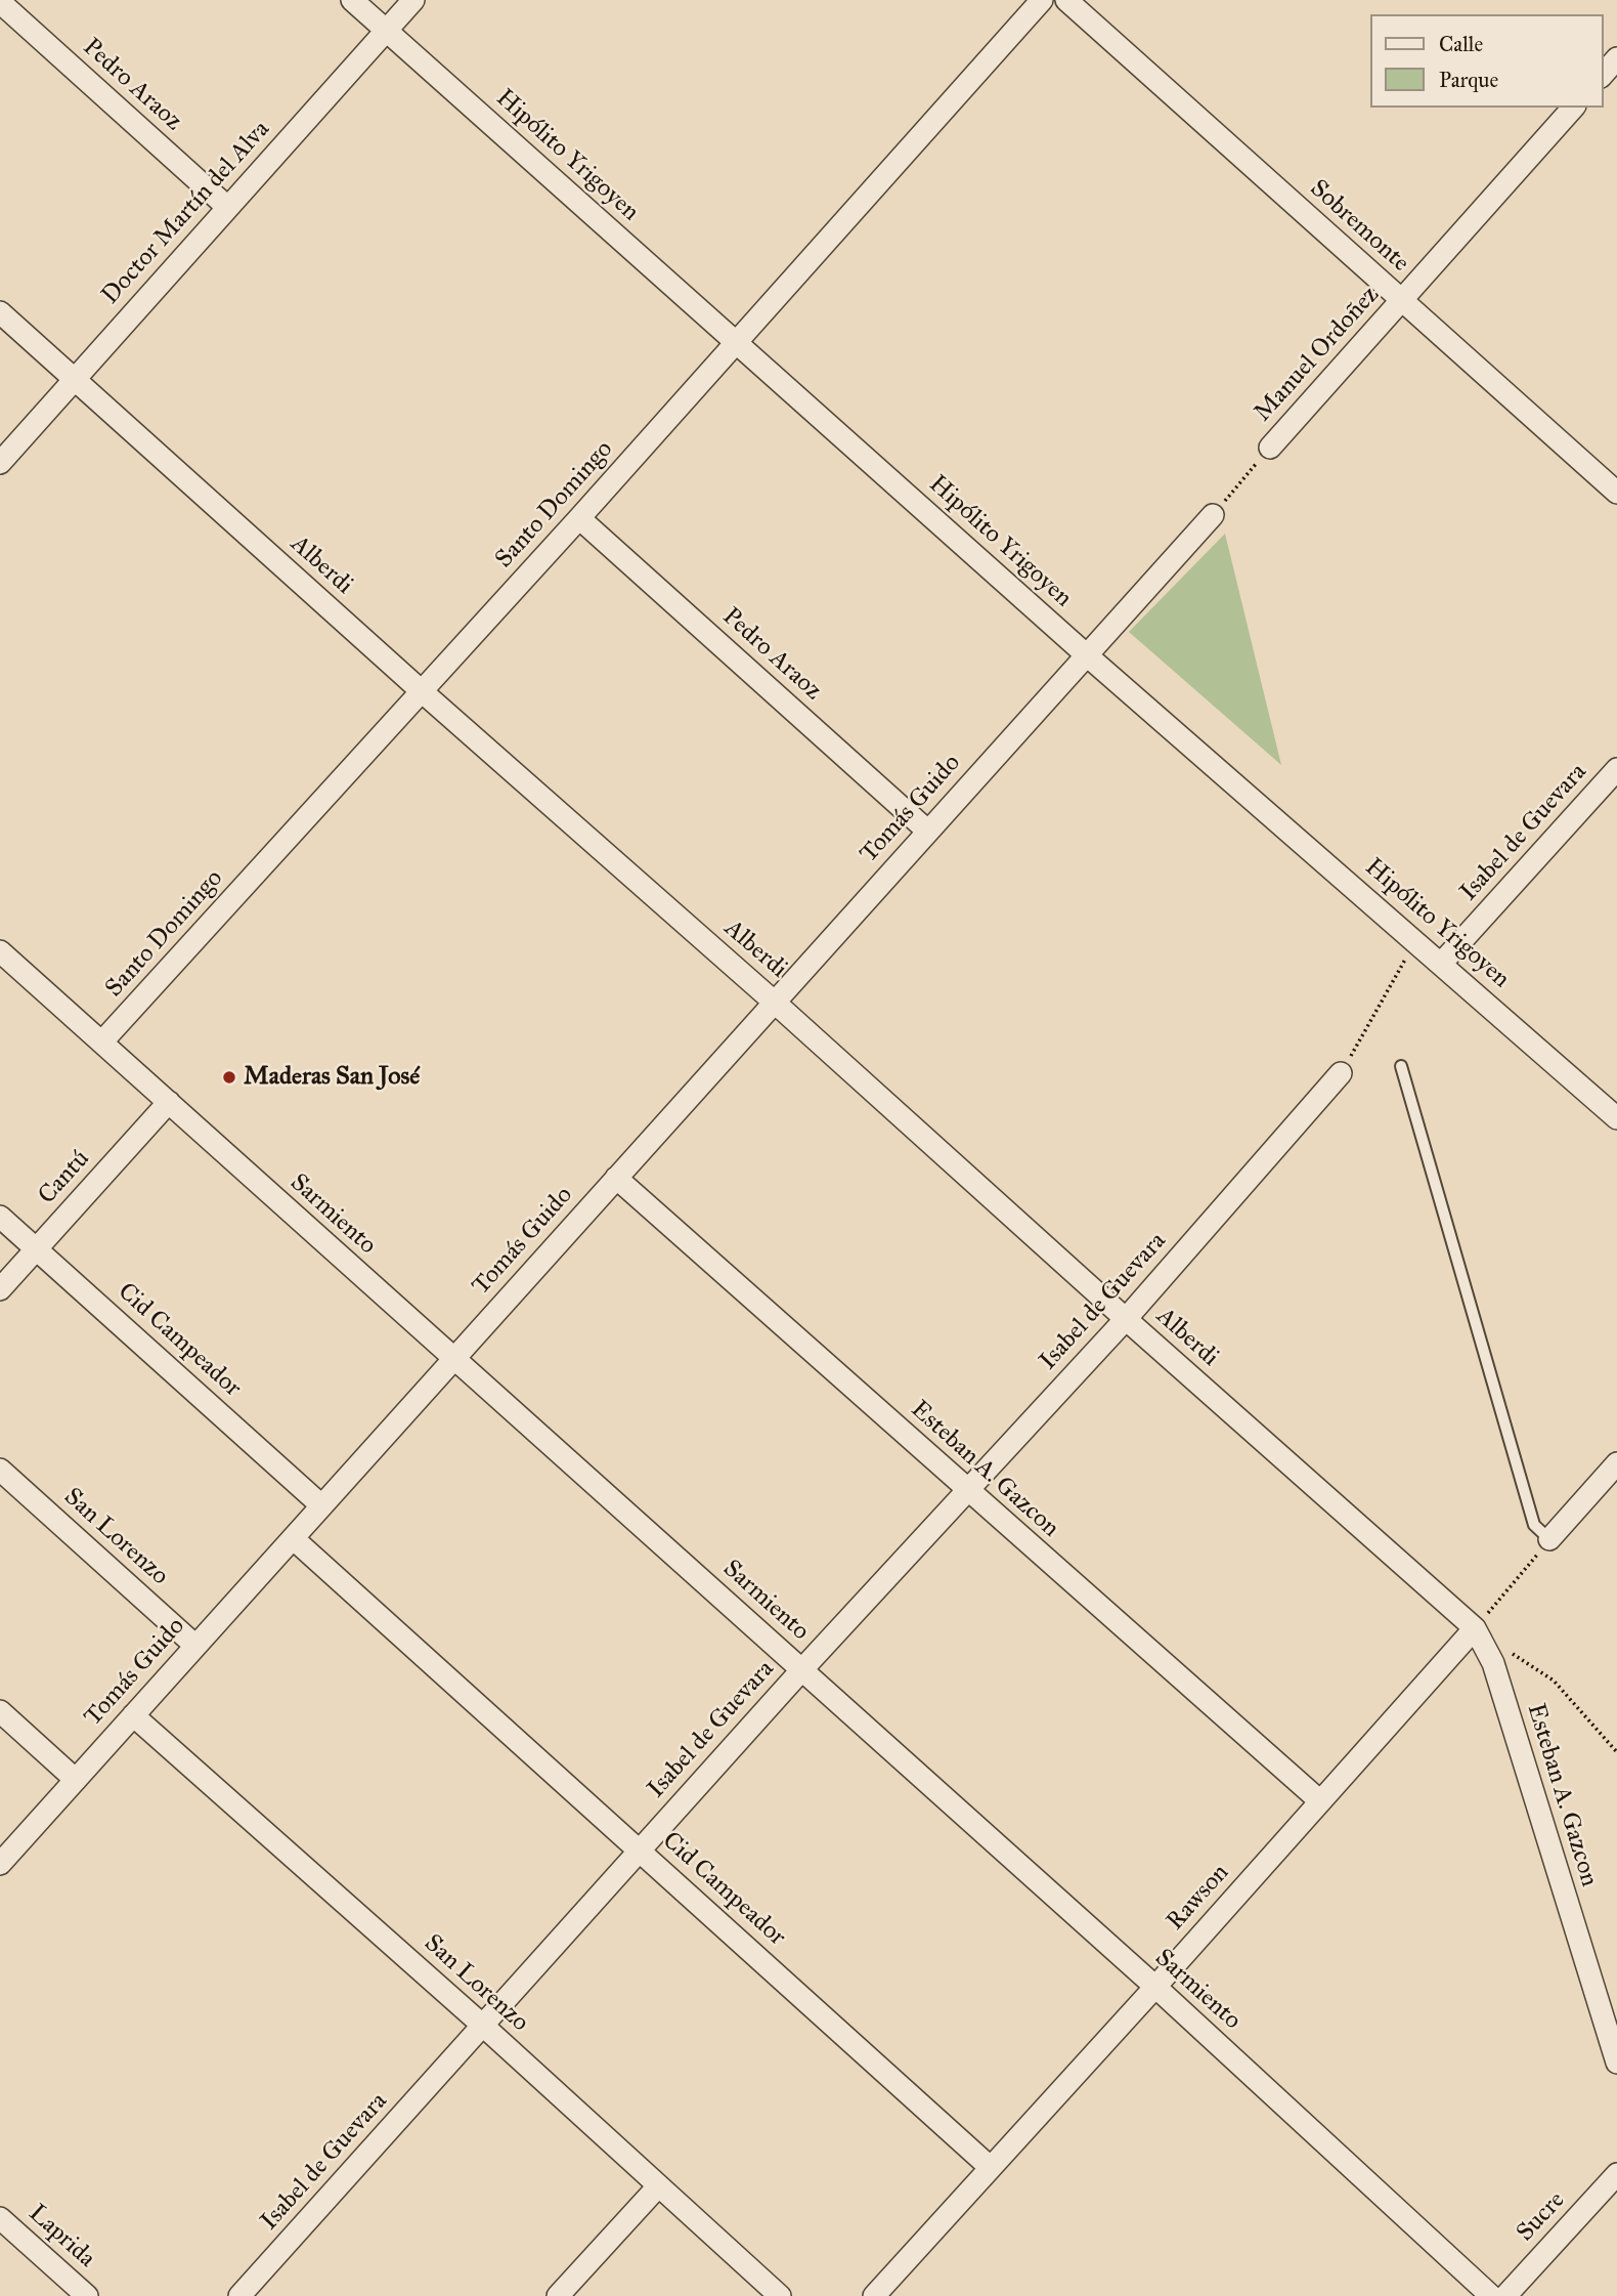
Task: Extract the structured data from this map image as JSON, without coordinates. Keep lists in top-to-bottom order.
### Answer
{
  "streets": {
    "street": [
      "Pedro Araoz",
      "Hipólito Yrigoyen",
      "Doctor Martín del Alva",
      "Sobremonte",
      "Manuel Ordoñez",
      "Santo Domingo",
      "Alberdi",
      "Tomás Guido",
      "Isabel de Guevara",
      "Cantú",
      "Sarmiento",
      "Cid Campeador",
      "Esteban A. Gazcon",
      "San Lorenzo",
      "Rawson",
      "Sucre",
      "Laprida"
    ]
  },
  "crossings": [
    ["Pedro Araoz", "Doctor Martín del Alva"],
    ["Pedro Araoz", "Santo Domingo"],
    ["Pedro Araoz", "Tomás Guido"],
    ["Hipólito Yrigoyen", "Doctor Martín del Alva"],
    ["Hipólito Yrigoyen", "Santo Domingo"],
    ["Hipólito Yrigoyen", "Tomás Guido"],
    ["Hipólito Yrigoyen", "Isabel de Guevara"],
    ["Doctor Martín del Alva", "Alberdi"],
    ["Sobremonte", "Manuel Ordoñez"],
    ["Santo Domingo", "Alberdi"],
    ["Santo Domingo", "Sarmiento"],
    ["Alberdi", "Tomás Guido"],
    ["Alberdi", "Isabel de Guevara"],
    ["Alberdi", "Esteban A. Gazcon"],
    ["Alberdi", "Rawson"],
    ["Tomás Guido", "Sarmiento"],
    ["Tomás Guido", "Cid Campeador"],
    ["Tomás Guido", "Esteban A. Gazcon"],
    ["Tomás Guido", "San Lorenzo"],
    ["Isabel de Guevara", "Sarmiento"],
    ["Isabel de Guevara", "Cid Campeador"],
    ["Isabel de Guevara", "Esteban A. Gazcon"],
    ["Isabel de Guevara", "San Lorenzo"],
    ["Cantú", "Sarmiento"],
    ["Cantú", "Cid Campeador"],
    ["Sarmiento", "Rawson"],
    ["Cid Campeador", "Rawson"],
    ["Esteban A. Gazcon", "Rawson"]
  ],
  "places": ["Maderas San José"],
  "legend": ["Calle", "Parque"]
}
